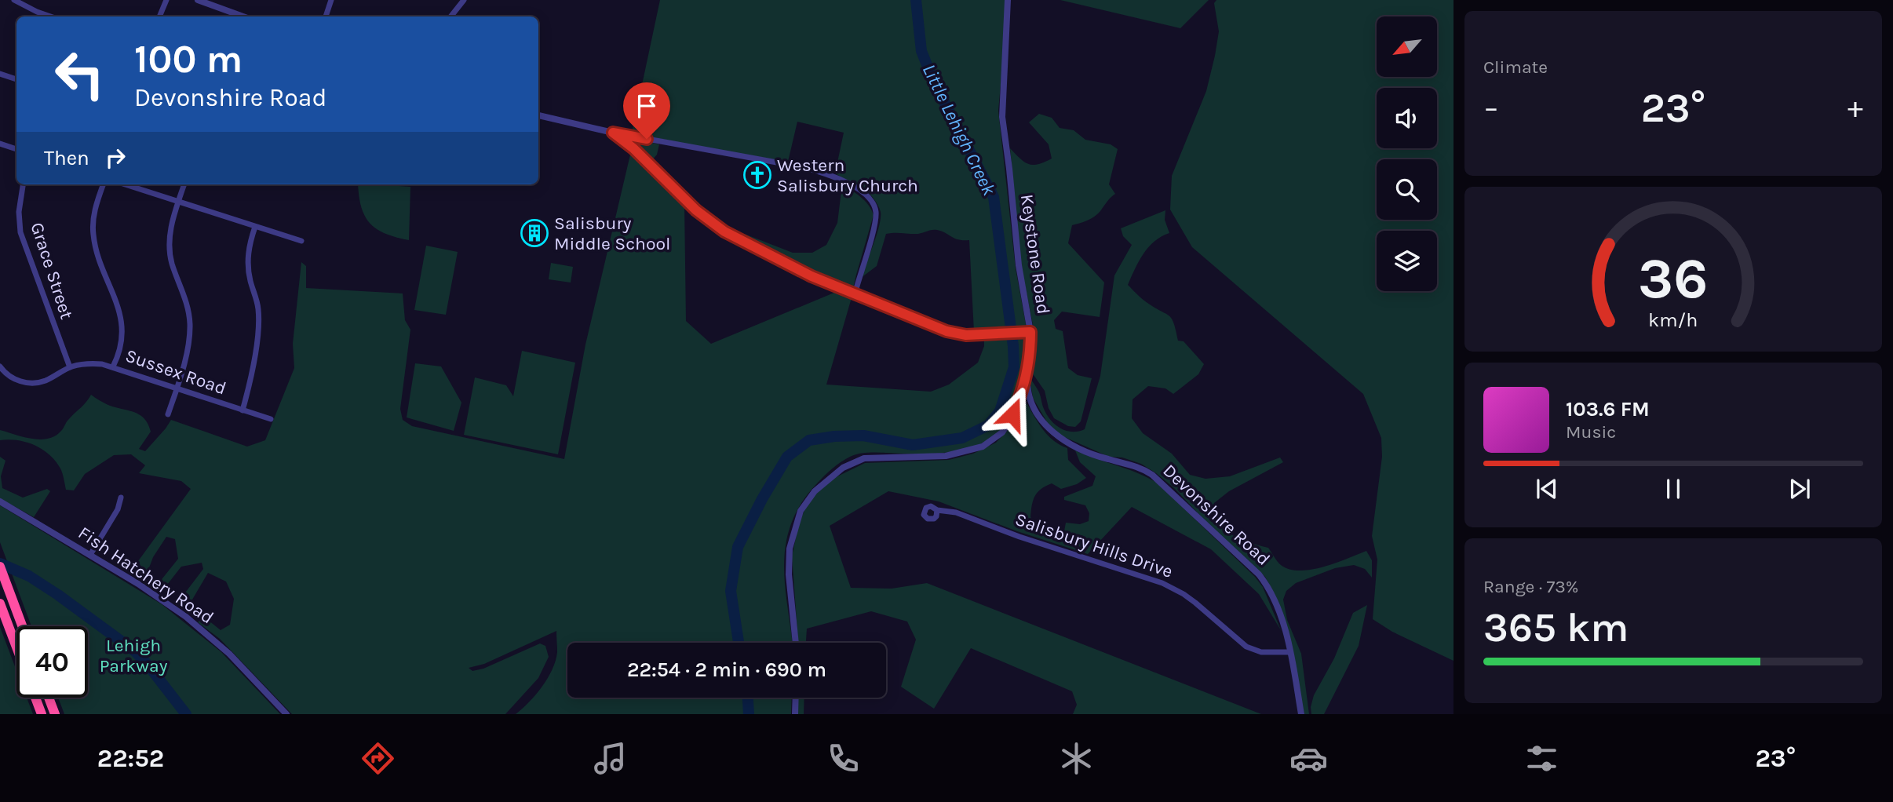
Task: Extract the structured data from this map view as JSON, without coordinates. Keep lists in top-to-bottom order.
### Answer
{
  "streets": {
    "street": [
      "Keystone Road",
      "Grace Street",
      "Sussex Road",
      "Devonshire Road",
      "Salisbury Hills Drive",
      "Fish Hatchery Road"
    ]
  },
  "crossings": [
    ["Keystone Road", "Devonshire Road"],
    ["Grace Street", "Sussex Road"],
    ["Devonshire Road", "Salisbury Hills Drive"]
  ],
  "water": ["Little Lehigh Creek"],
  "parks": ["Lehigh Parkway"],
  "places": {
    "church": ["Western Salisbury Church"],
    "building": ["Salisbury Middle School"]
  },
  "north": "bottom left",
  "page": {
    "tile": [
      "Climate",
      ["Range · 73%", "365 km"]
    ],
    "turn": ["100 m", "Devonshire Road"],
    "heat": ["−", "23°", "+"],
    "then": "Then",
    "song": ["103.6 FM", "Music"],
    "limit": "40",
    "trip": "22:54 · 2 min · 690 m",
    "tabs": ["22:52", "23°"],
    "gauge": ["36", "km/h"]
  }
}
